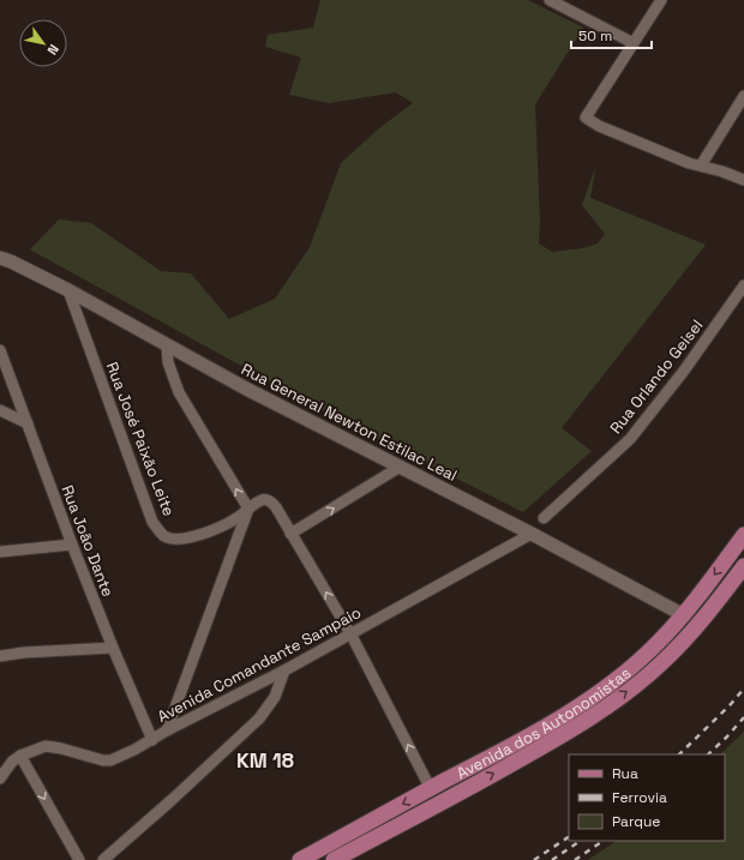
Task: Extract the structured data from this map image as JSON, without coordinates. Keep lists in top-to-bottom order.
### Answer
{
  "streets": {
    "main road": ["Avenida dos Autonomistas"],
    "street": [
      "Rua Orlando Geisel",
      "Rua General Newton Estilac Leal",
      "Rua José Paixão Leite",
      "Rua João Dante",
      "Avenida Comandante Sampaio"
    ]
  },
  "crossings": [
    ["Rua General Newton Estilac Leal", "Rua José Paixão Leite"],
    ["Rua General Newton Estilac Leal", "Avenida Comandante Sampaio"],
    ["Rua General Newton Estilac Leal", "Avenida dos Autonomistas"],
    ["Rua João Dante", "Avenida Comandante Sampaio"]
  ],
  "districts": ["KM 18"],
  "legend": ["Rua", "Ferrovia", "Parque"],
  "scale_bar": "50 m",
  "north": "bottom right"
}
